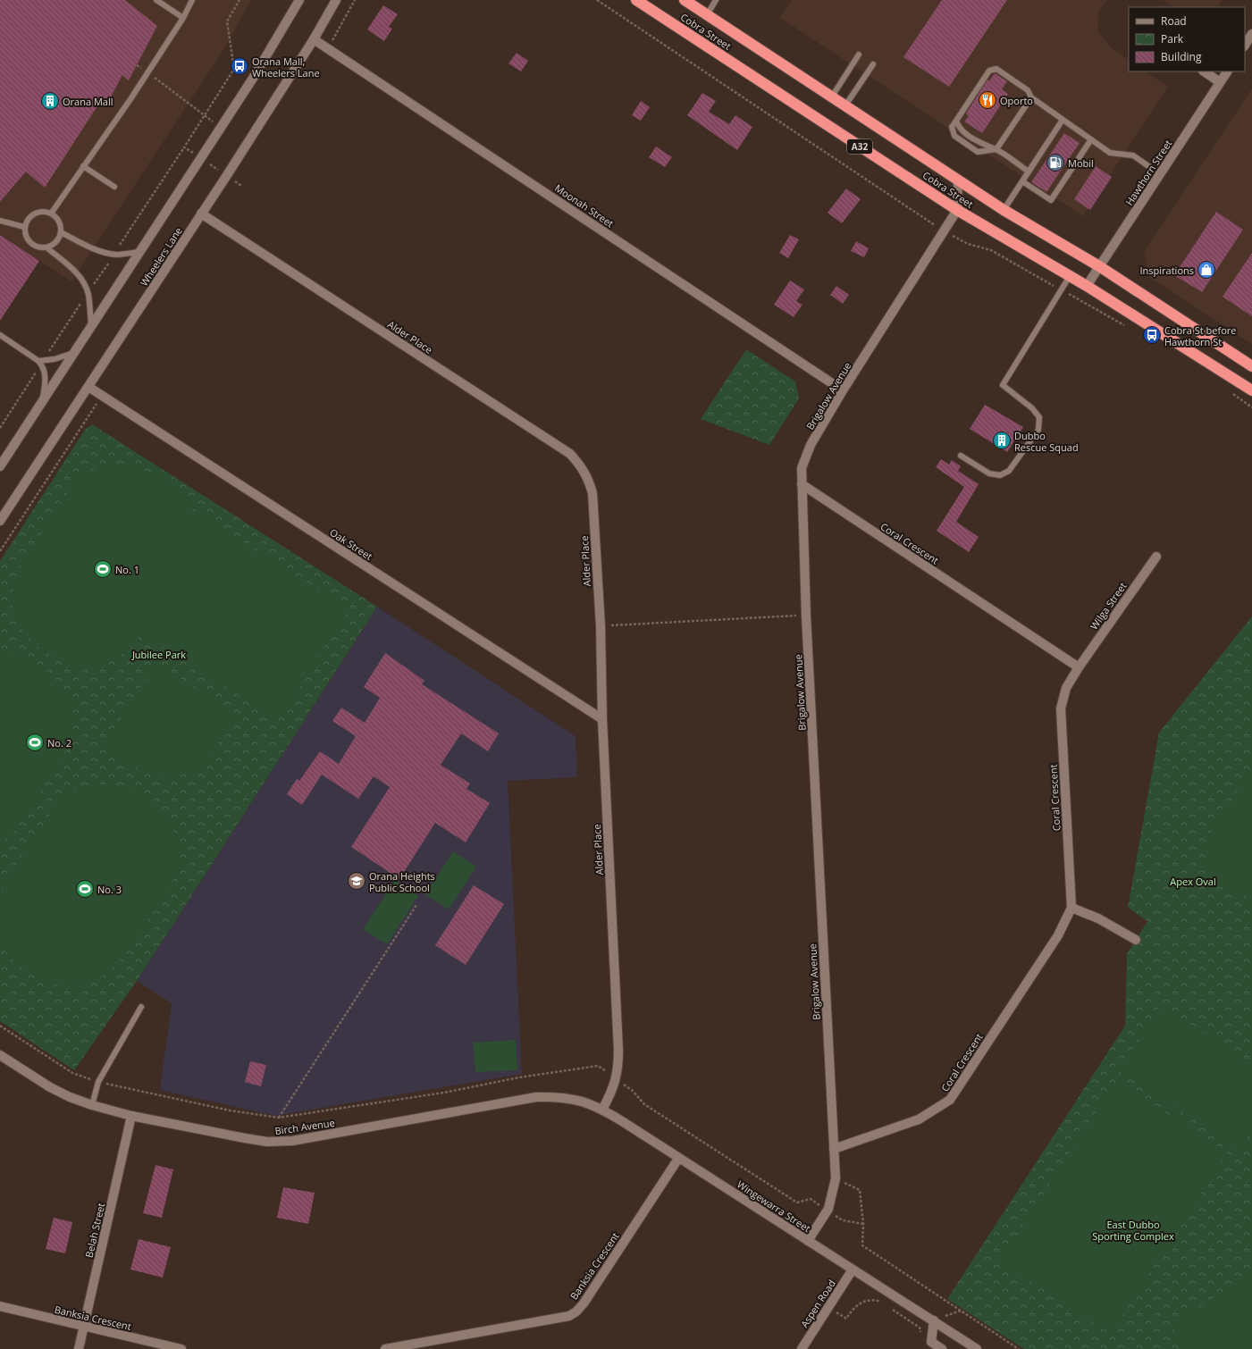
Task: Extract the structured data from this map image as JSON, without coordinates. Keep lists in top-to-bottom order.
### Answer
{
  "streets": {
    "highway": ["Cobra Street", "A32"],
    "street": [
      "Hawthorn Street",
      "Moonah Street",
      "Wheelers Lane",
      "Alder Place",
      "Brigalow Avenue",
      "Coral Crescent",
      "Oak Street",
      "Wilga Street",
      "Birch Avenue",
      "Wingewarra Street",
      "Belah Street",
      "Banksia Crescent",
      "Aspen Road"
    ]
  },
  "crossings": [
    ["Cobra Street", "Hawthorn Street"],
    ["Cobra Street", "Brigalow Avenue"],
    ["Moonah Street", "Wheelers Lane"],
    ["Moonah Street", "Brigalow Avenue"],
    ["Wheelers Lane", "Alder Place"],
    ["Wheelers Lane", "Oak Street"],
    ["Alder Place", "Oak Street"],
    ["Alder Place", "Birch Avenue"],
    ["Alder Place", "Wingewarra Street"],
    ["Brigalow Avenue", "Coral Crescent"],
    ["Brigalow Avenue", "Wingewarra Street"],
    ["Coral Crescent", "Wilga Street"],
    ["Birch Avenue", "Wingewarra Street"],
    ["Birch Avenue", "Belah Street"],
    ["Wingewarra Street", "Banksia Crescent"],
    ["Wingewarra Street", "Aspen Road"],
    ["Belah Street", "Banksia Crescent"]
  ],
  "parks": ["Jubilee Park", "Apex Oval", "East Dubbo Sporting Complex"],
  "places": {
    "bus stop": ["Orana Mall, Wheelers Lane", "Cobra St before Hawthorn St"],
    "restaurant": ["Oporto"],
    "building": ["Orana Mall", "Dubbo Rescue Squad"],
    "fuel station": ["Mobil"],
    "shop": ["Inspirations"],
    "sports": ["No. 1", "No. 2", "No. 3"],
    "school or university": ["Orana Heights Public School"]
  },
  "legend": ["Road", "Park", "Building"]
}
